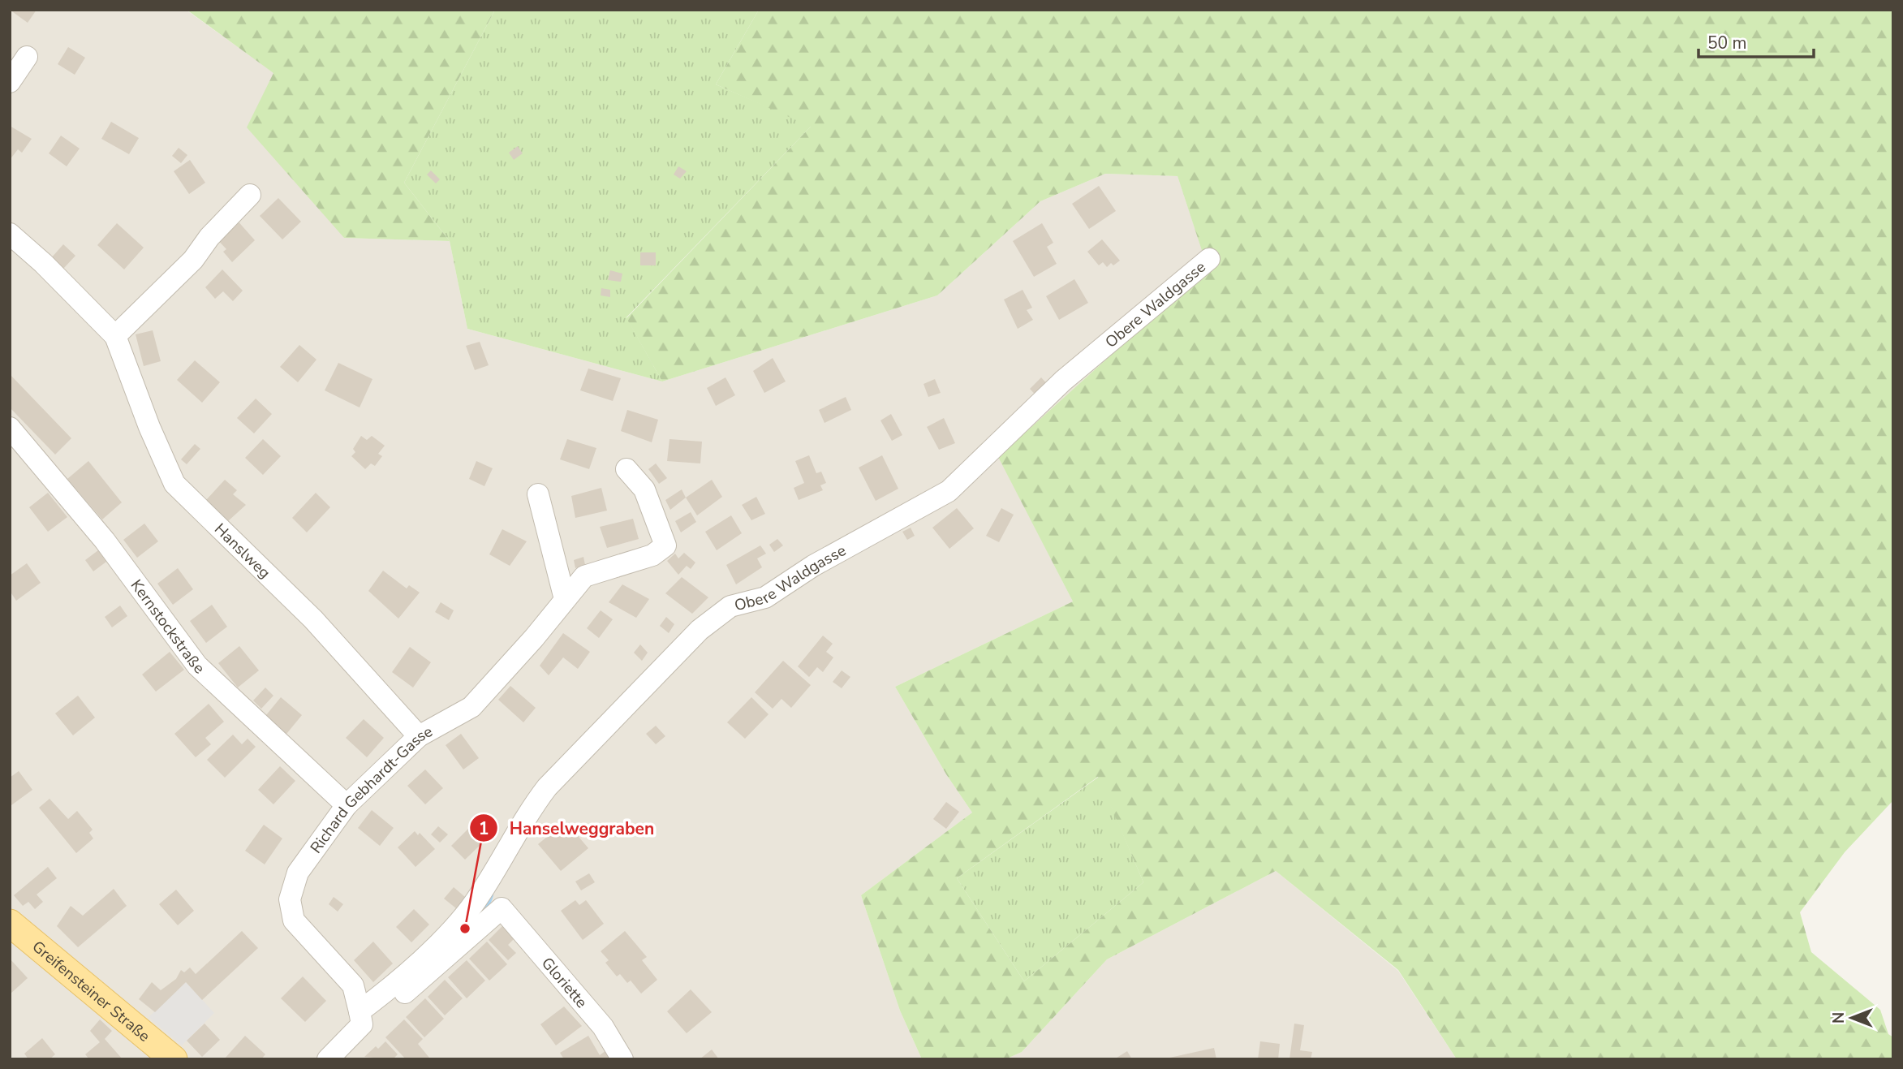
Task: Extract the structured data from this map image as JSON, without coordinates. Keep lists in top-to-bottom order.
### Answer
{
  "streets": {
    "main road": ["Greifensteiner Straße"],
    "street": [
      "Obere Waldgasse",
      "Hanslweg",
      "Kernstockstraße",
      "Richard Gebhardt-Gasse",
      "Gloriette"
    ]
  },
  "crossings": [
    ["Obere Waldgasse", "Richard Gebhardt-Gasse"],
    ["Obere Waldgasse", "Gloriette"],
    ["Hanslweg", "Richard Gebhardt-Gasse"],
    ["Kernstockstraße", "Richard Gebhardt-Gasse"]
  ],
  "places": ["Hanselweggraben"],
  "scale_bar": "50 m",
  "north": "left"
}
